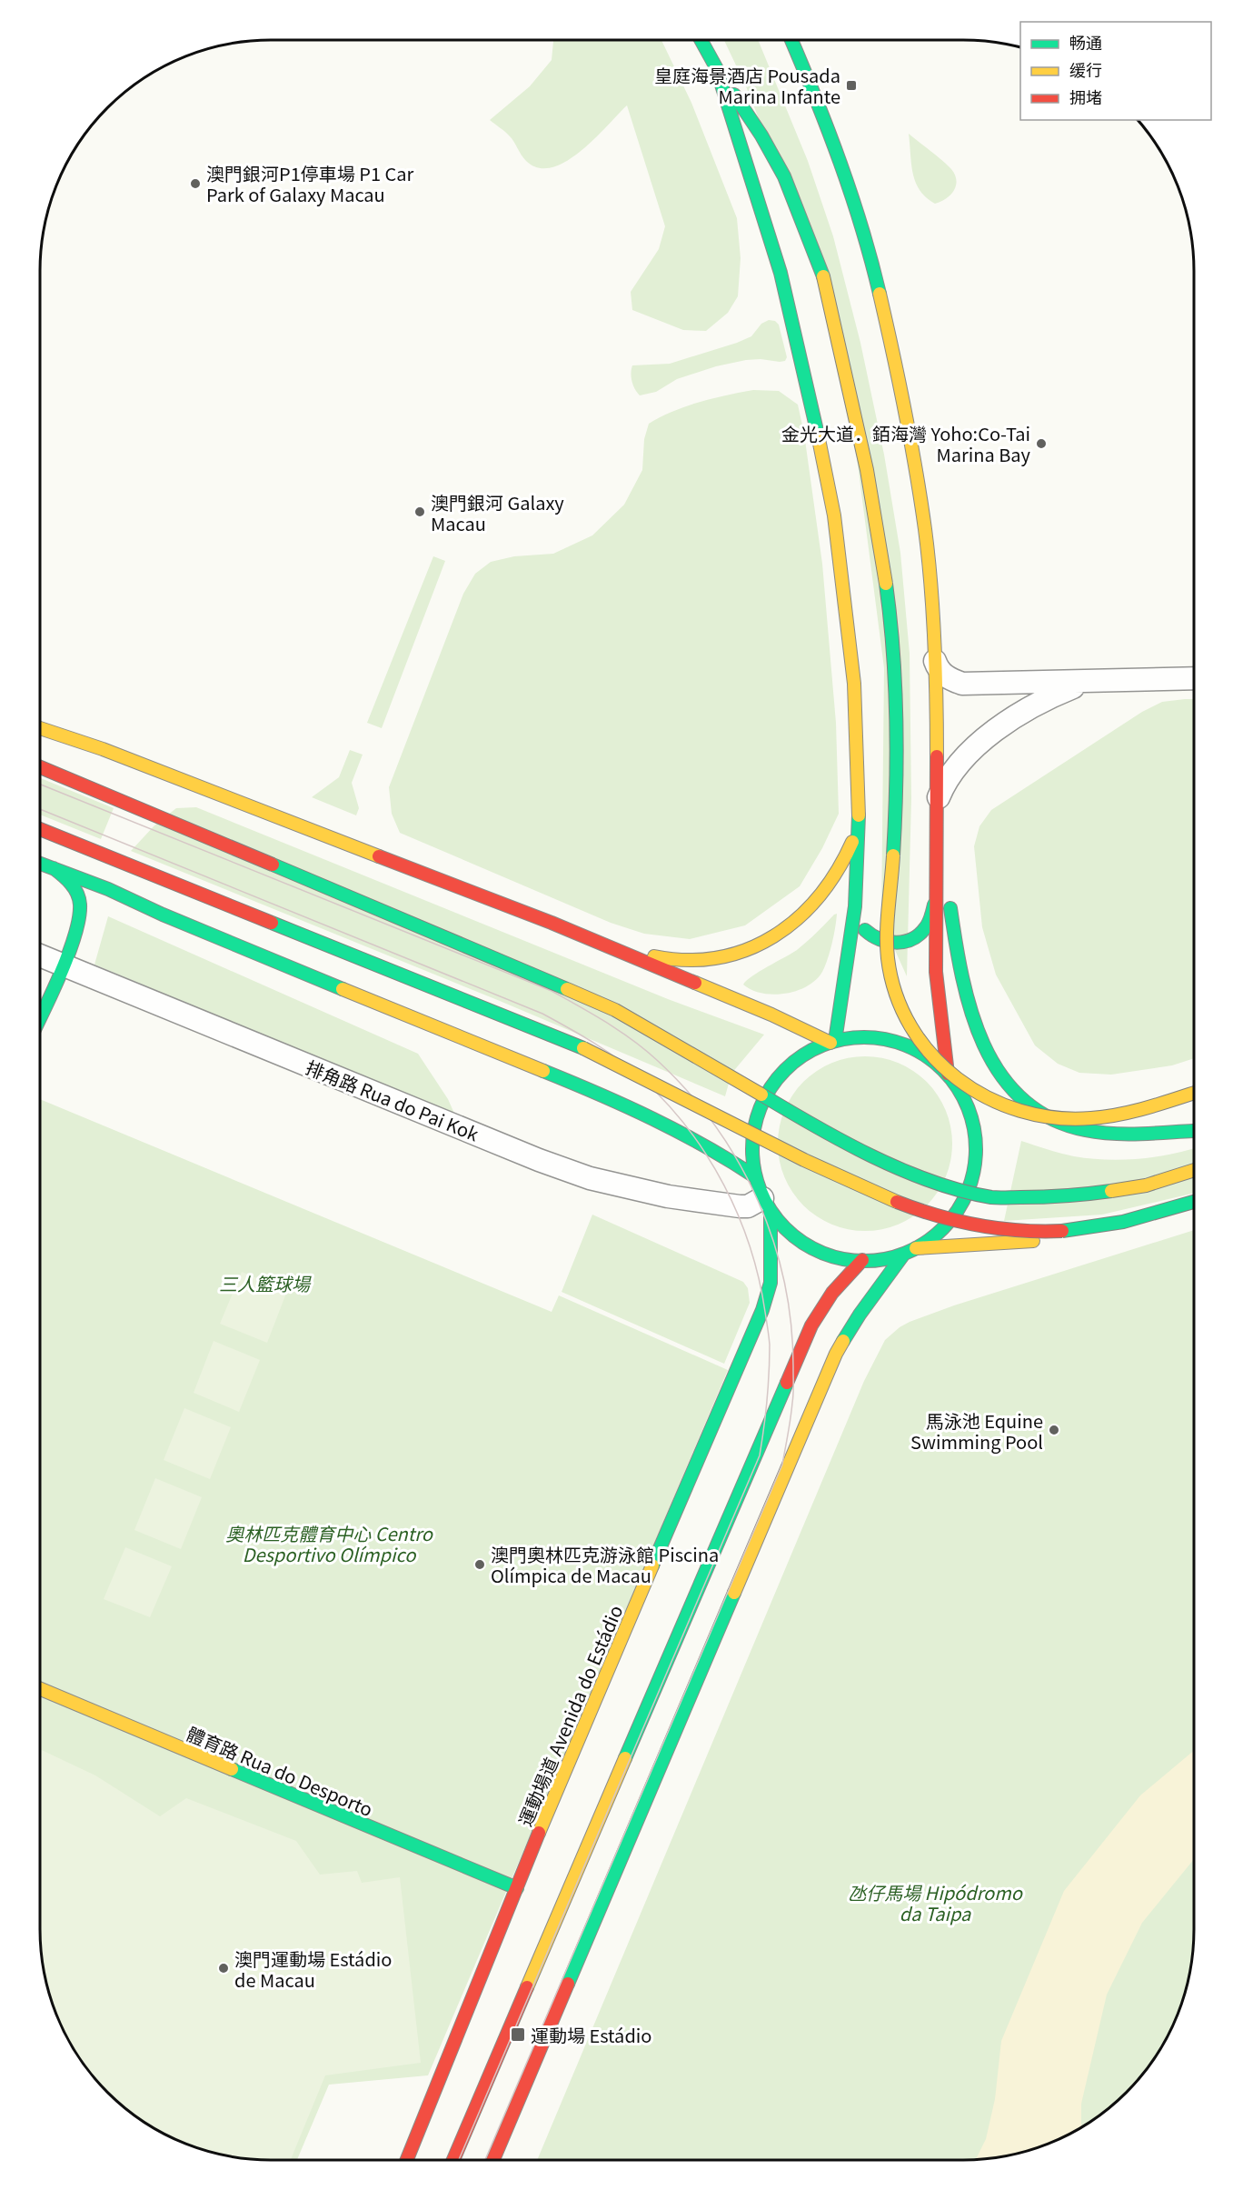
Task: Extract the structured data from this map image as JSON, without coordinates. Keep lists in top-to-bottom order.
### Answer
{
  "streets": {
    "main road": ["運動場道 Avenida do Estádio", "體育路 Rua do Desporto"],
    "street": ["排角路 Rua do Pai Kok"]
  },
  "crossings": [
    ["排角路 Rua do Pai Kok", "運動場道 Avenida do Estádio"],
    ["運動場道 Avenida do Estádio", "體育路 Rua do Desporto"]
  ],
  "parks": ["三人籃球場", "奧林匹克體育中心 Centro Desportivo Olímpico", "氹仔馬場 Hipódromo da Taipa"],
  "places": {
    "transit": ["皇庭海景酒店 Pousada Marina Infante", "運動場 Estádio"],
    "other": [
      "澳門銀河P1停車場 P1 Car Park of Galaxy Macau",
      "金光大道．銆海灣 Yoho:Co-Tai Marina Bay",
      "澳門銀河 Galaxy Macau",
      "馬泳池 Equine Swimming Pool",
      "澳門奧林匹克游泳館 Piscina Olímpica de Macau",
      "澳門運動場 Estádio de Macau"
    ]
  },
  "legend": ["畅通", "缓行", "拥堵"]
}
